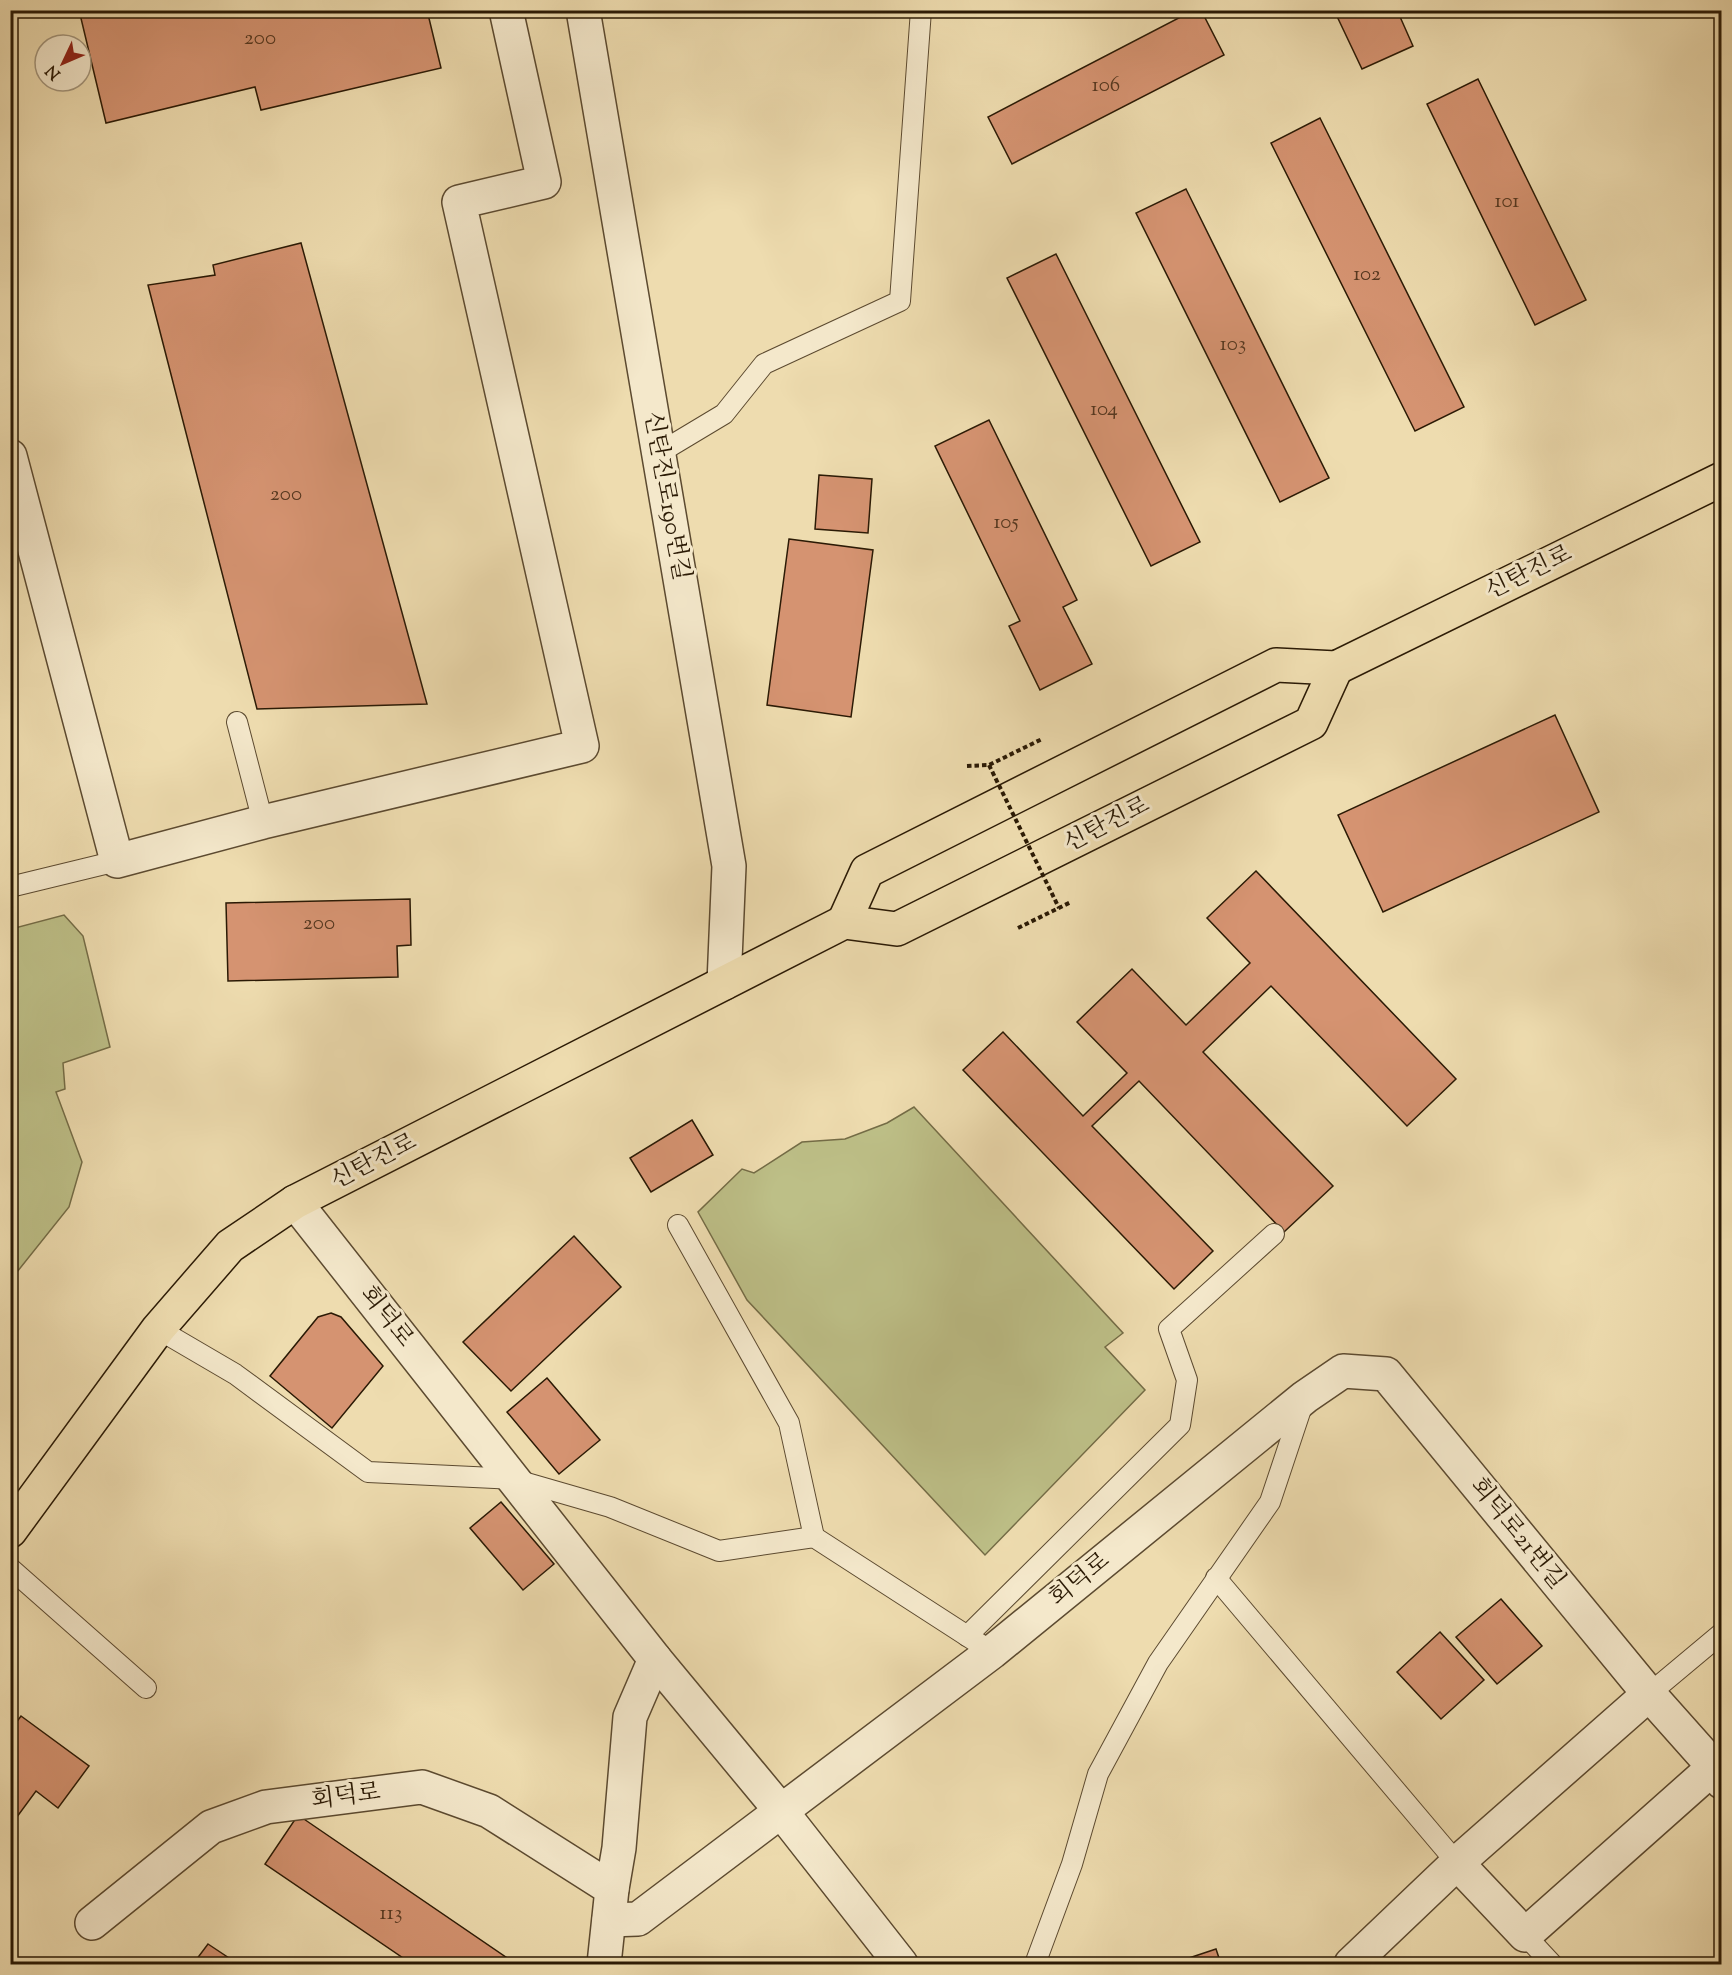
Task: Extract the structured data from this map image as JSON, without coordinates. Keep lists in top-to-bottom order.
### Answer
{
  "streets": {
    "main road": ["신탄진로"],
    "street": ["신탄진로190번길", "회덕로", "회덕로21번길"]
  },
  "crossings": [
    ["신탄진로190번길", "신탄진로"],
    ["신탄진로", "회덕로"],
    ["회덕로", "회덕로21번길"]
  ],
  "house_numbers": [
    "200",
    "106",
    "101",
    "102",
    "103",
    "104",
    "200",
    "105",
    "200",
    "113"
  ],
  "north": "bottom left"
}
